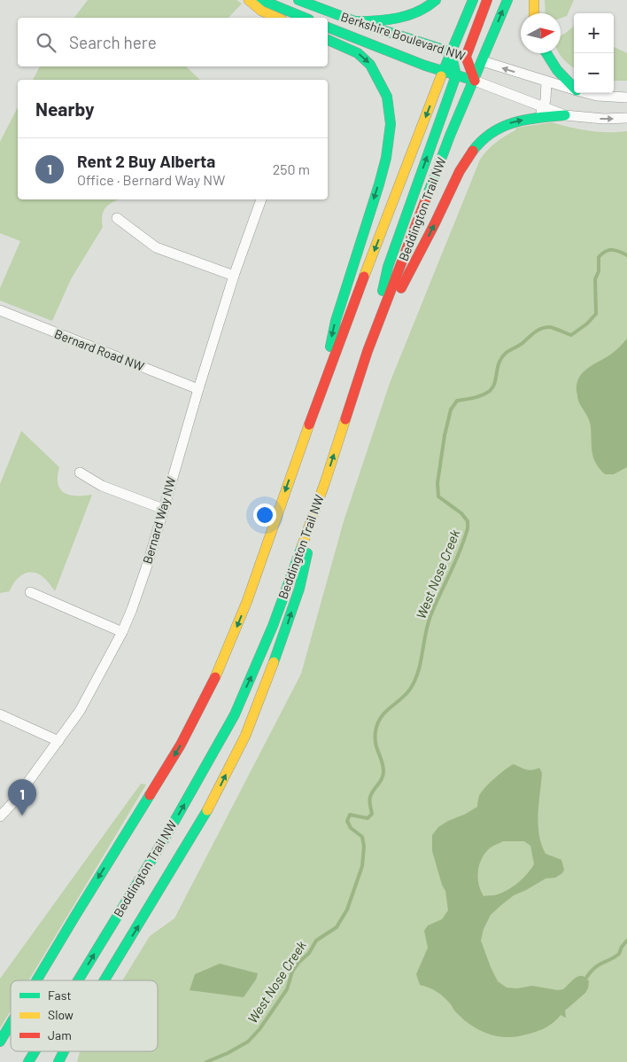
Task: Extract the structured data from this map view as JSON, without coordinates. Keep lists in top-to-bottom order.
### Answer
{
  "streets": {
    "main road": ["Berkshire Boulevard NW", "Beddington Trail NW"],
    "street": ["Bernard Road NW", "Bernard Way NW"]
  },
  "crossings": [
    ["Berkshire Boulevard NW", "Beddington Trail NW"],
    ["Bernard Road NW", "Bernard Way NW"]
  ],
  "water": ["West Nose Creek"],
  "legend": ["Fast", "Slow", "Jam"],
  "north": "right",
  "page": {
    "map_buttons": ["+", "−"],
    "search": "Search here",
    "heading": "Nearby",
    "list": [
      {
        "mark": "1",
        "name": "Rent 2 Buy Alberta",
        "note": "Office · Bernard Way NW",
        "value": "250 m"
      }
    ],
    "pins": "1"
  }
}
